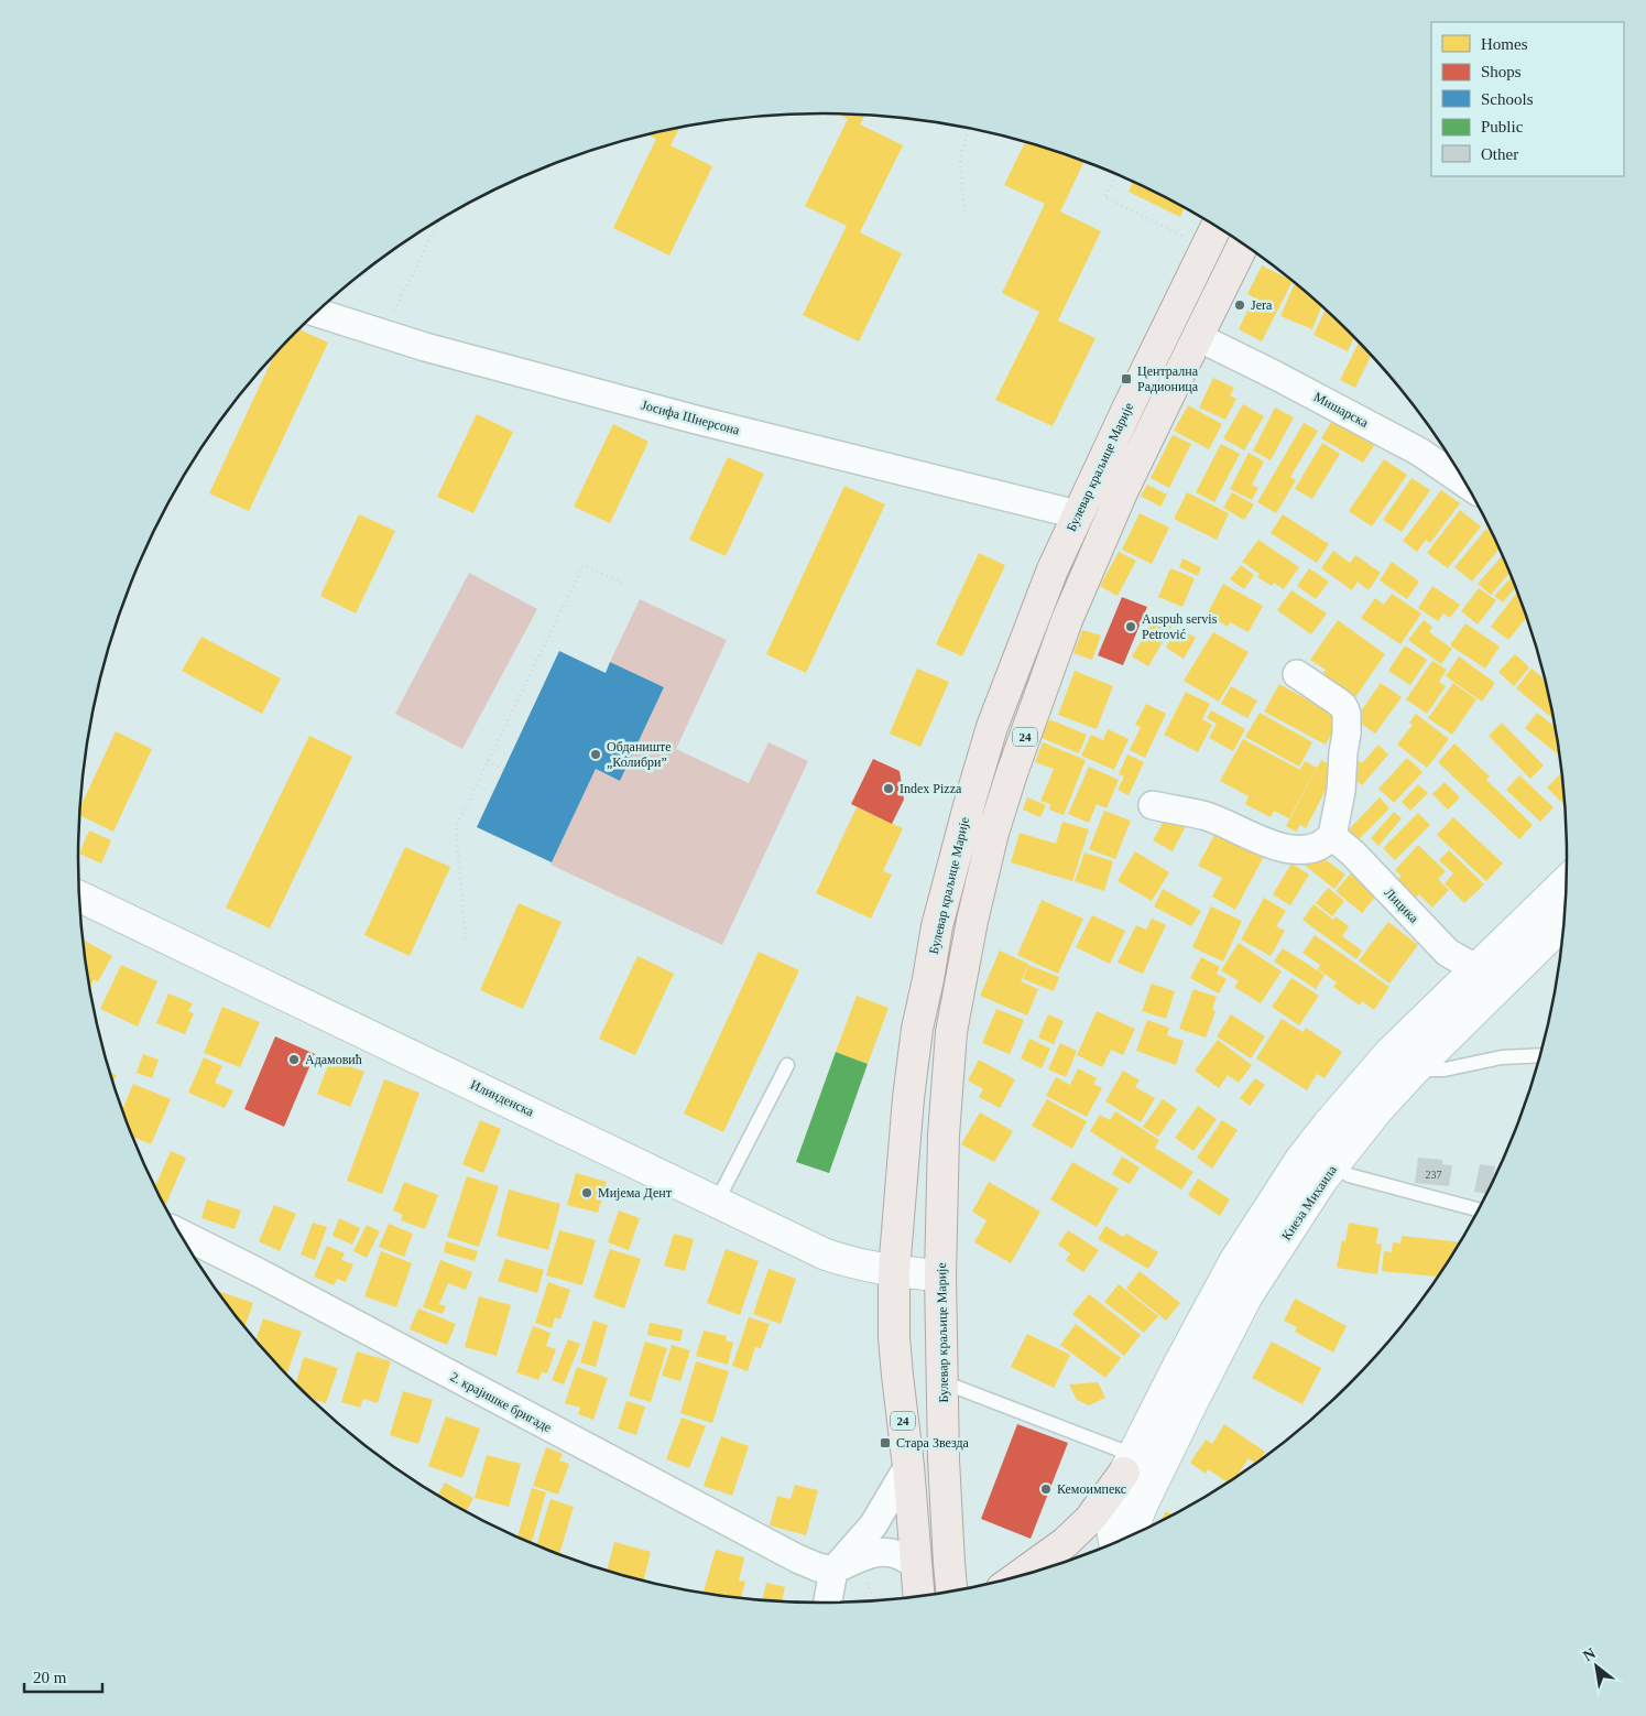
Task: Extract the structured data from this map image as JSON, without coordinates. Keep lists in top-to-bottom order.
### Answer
{
  "streets": {
    "main road": [
      "Булевар краљице Марије",
      "24",
      "Илинденска",
      "Кнеза Михаила"
    ],
    "street": [
      "Мишарска",
      "Јосифа Шнерсона",
      "Лицика",
      "2. крајишке бригаде"
    ]
  },
  "crossings": [
    ["Мишарска", "Булевар краљице Марије"],
    ["Јосифа Шнерсона", "Булевар краљице Марије"],
    ["Булевар краљице Марије", "24"],
    ["Булевар краљице Марије", "Илинденска"]
  ],
  "places": {
    "other": [
      "Jera",
      "Auspuh servis Petrović",
      "Обданиште „Колибри”",
      "Index Pizza",
      "Адамовић",
      "Мијема Дент",
      "Кемоимпекс"
    ],
    "transit": ["Централна Радионица", "Стара Звезда"]
  },
  "house_numbers": ["237"],
  "legend": [
    "Homes",
    "Shops",
    "Schools",
    "Public",
    "Other"
  ],
  "scale_bar": "20 m",
  "north": "top left"
}
